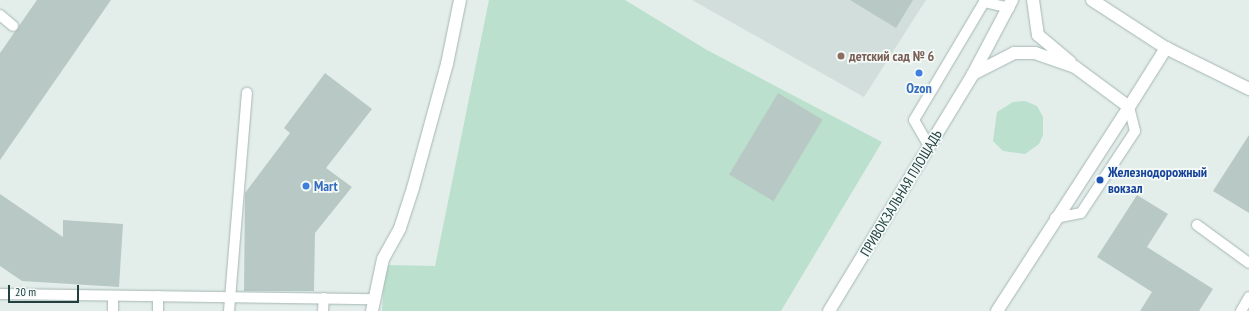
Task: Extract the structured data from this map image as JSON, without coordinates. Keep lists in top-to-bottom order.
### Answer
{
  "streets": {
    "street": ["ПРИВОКЗАЛЬНАЯ ПЛОЩАДЬ"]
  },
  "places": [
    "детский сад № 6",
    "Ozon",
    "Железнодорожный вокзал",
    "Mart"
  ],
  "scale_bar": "20 m"
}
